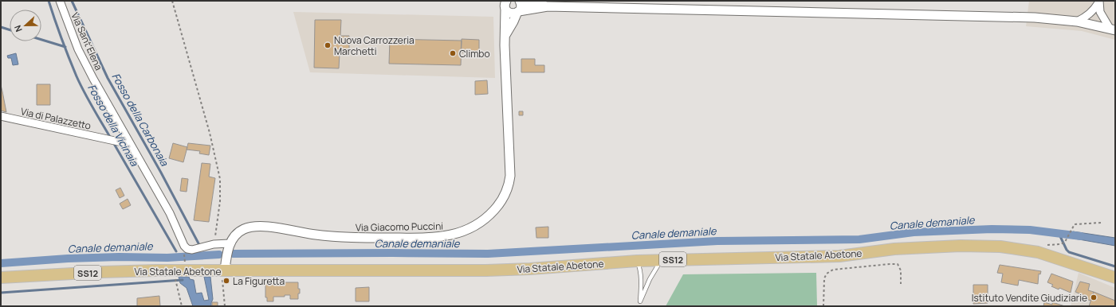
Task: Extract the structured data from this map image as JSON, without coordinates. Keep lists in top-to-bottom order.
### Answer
{
  "streets": {
    "main road": ["Via Statale Abetone", "SS12"],
    "street": ["Via Sant'Elena", "Via di Palazzetto", "Via Giacomo Puccini"]
  },
  "crossings": [
    ["Via Sant'Elena", "Via di Palazzetto"]
  ],
  "water": ["Fosso della Carbonaia", "Fosso della Vicinaia", "Canale demaniale"],
  "places": [
    "Nuova Carrozzeria Marchetti",
    "Climbo",
    "La Figuretta",
    "Istituto Vendite Giudiziarie"
  ],
  "north": "left"
}
